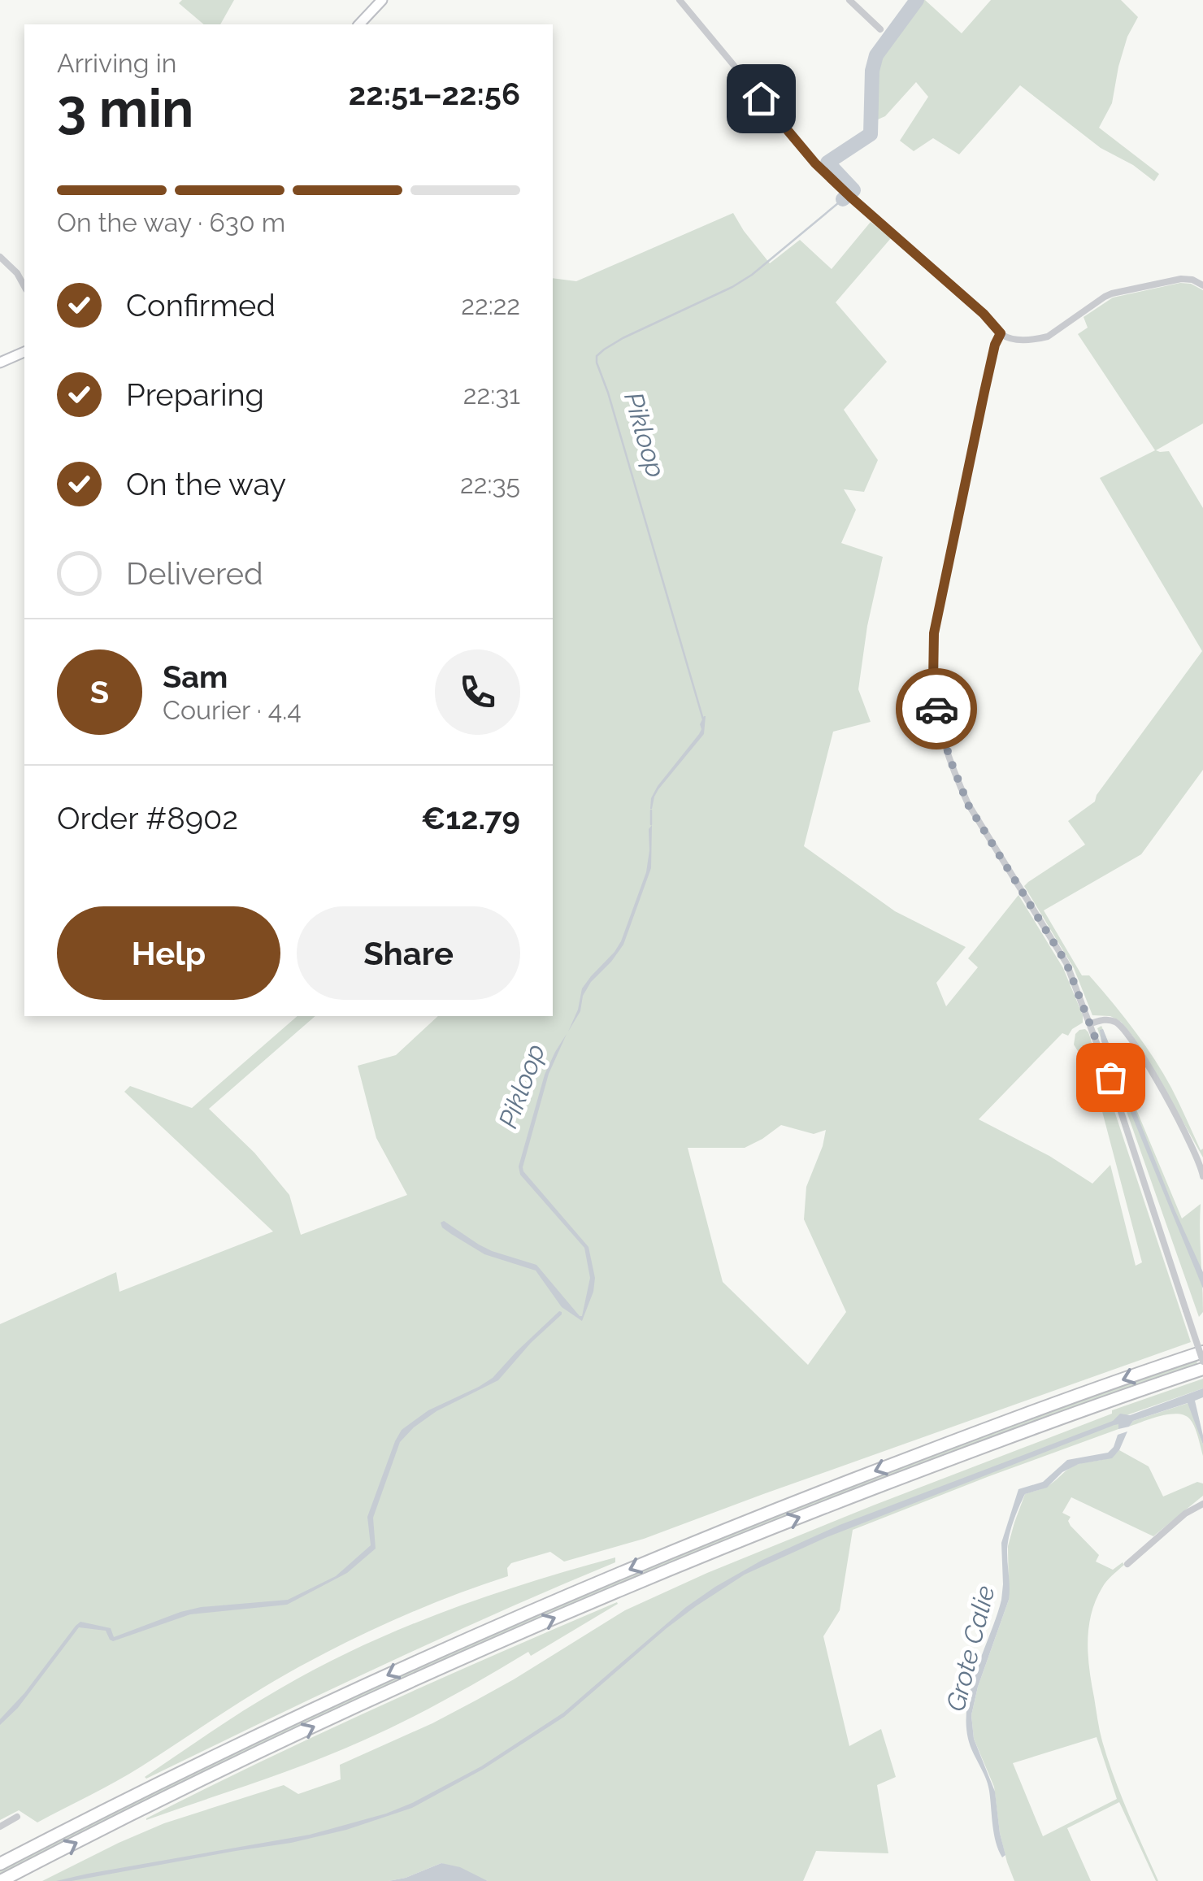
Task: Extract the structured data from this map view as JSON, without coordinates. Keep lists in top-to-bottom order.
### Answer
{
  "water": ["Pikloop", "Grote Calie"],
  "page": {
    "heading": ["3 min", "Arriving in", "22:51–22:56"],
    "panel": [
      "Sam",
      "Courier · 4.4",
      "Order #8902",
      "€12.79"
    ],
    "bar": "On the way · 630 m",
    "list": [
      ["Confirmed", "22:22"],
      ["Preparing", "22:31"],
      ["On the way", "22:35"],
      "Delivered"
    ],
    "round": "S",
    "buttons": ["Help", "Share"]
  }
}
